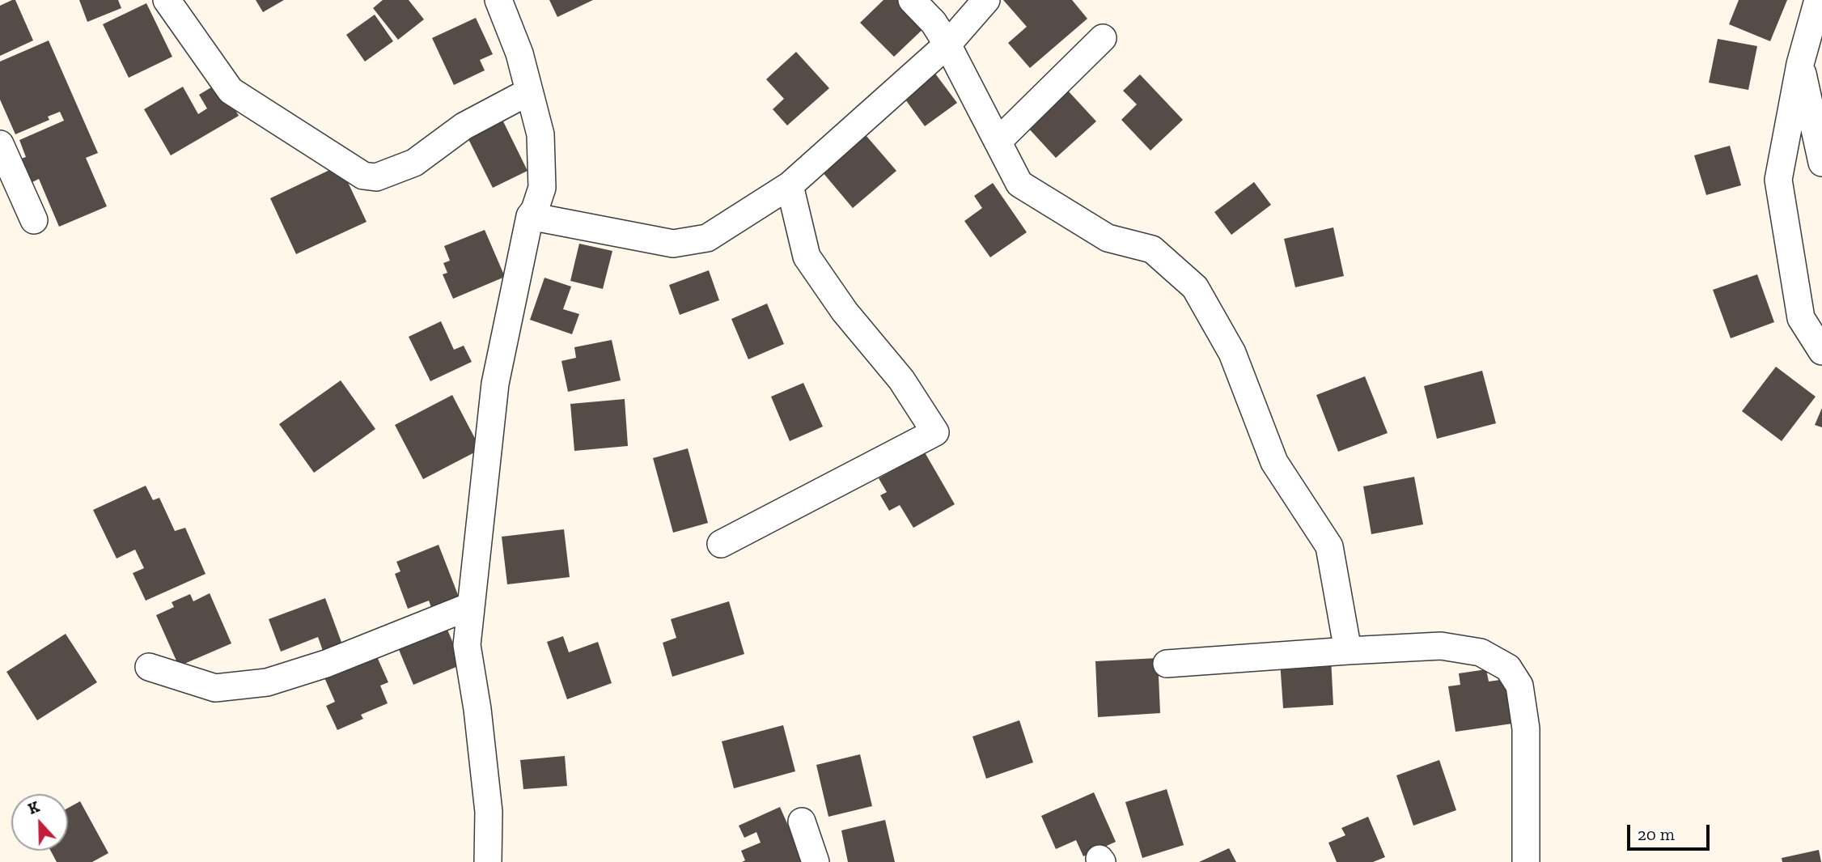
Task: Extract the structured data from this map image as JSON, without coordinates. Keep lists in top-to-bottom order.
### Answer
{
  "scale_bar": "20 m",
  "north": "top"
}
